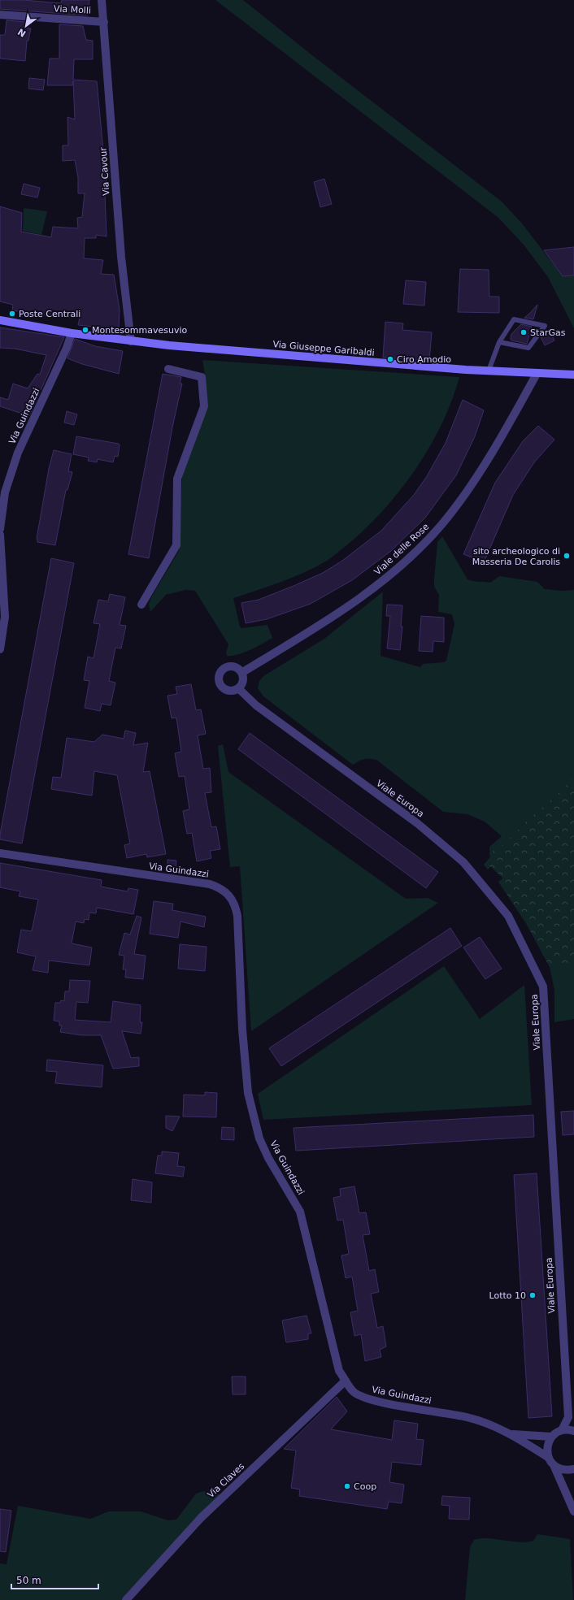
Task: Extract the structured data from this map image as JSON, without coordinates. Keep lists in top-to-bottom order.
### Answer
{
  "streets": {
    "main road": ["Via Giuseppe Garibaldi"],
    "street": [
      "Via Molli",
      "Via Cavour",
      "Via Guindazzi",
      "Viale delle Rose",
      "Viale Europa",
      "Via Claves"
    ]
  },
  "crossings": [
    ["Via Molli", "Via Cavour"],
    ["Via Cavour", "Via Giuseppe Garibaldi"],
    ["Via Giuseppe Garibaldi", "Via Guindazzi"],
    ["Via Giuseppe Garibaldi", "Viale delle Rose"],
    ["Via Guindazzi", "Via Claves"],
    ["Viale delle Rose", "Viale Europa"]
  ],
  "places": [
    "Poste Centrali",
    "Montesommavesuvio",
    "StarGas",
    "Ciro Amodio",
    "sito archeologico di Masseria De Carolis",
    "Lotto 10",
    "Coop"
  ],
  "scale_bar": "50 m",
  "north": "bottom left"
}
